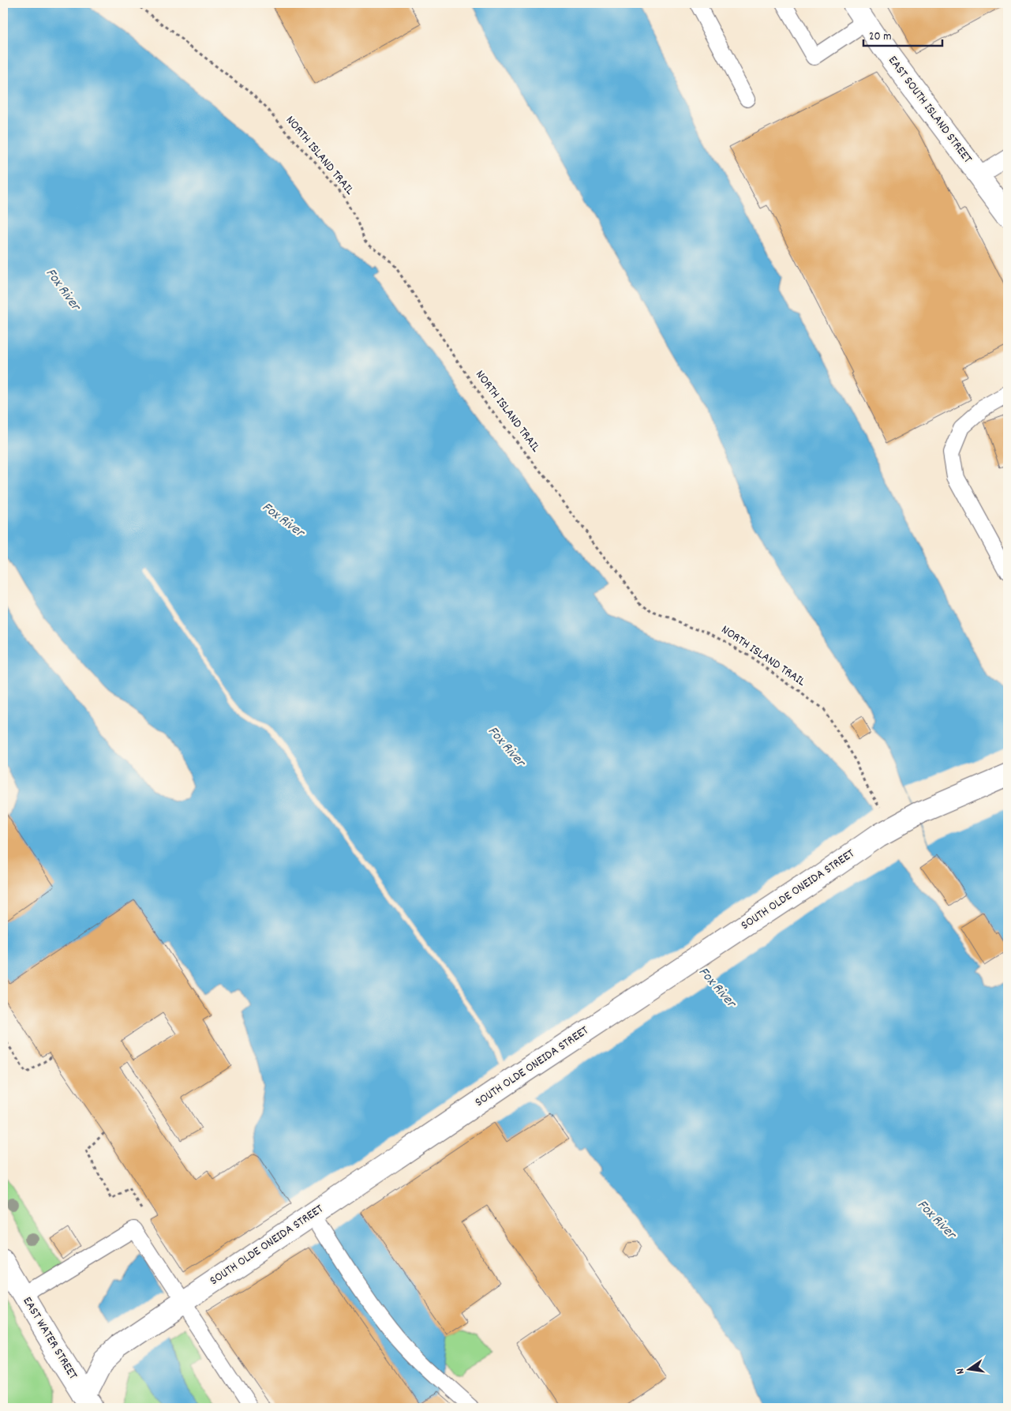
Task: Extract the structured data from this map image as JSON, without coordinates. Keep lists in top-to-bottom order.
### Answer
{
  "streets": {
    "street": ["EAST SOUTH ISLAND STREET", "SOUTH OLDE ONEIDA STREET", "EAST WATER STREET"],
    "path": ["NORTH ISLAND TRAIL"]
  },
  "crossings": [
    ["SOUTH OLDE ONEIDA STREET", "EAST WATER STREET"]
  ],
  "water": ["Fox River"],
  "scale_bar": "20 m",
  "north": "left"
}
